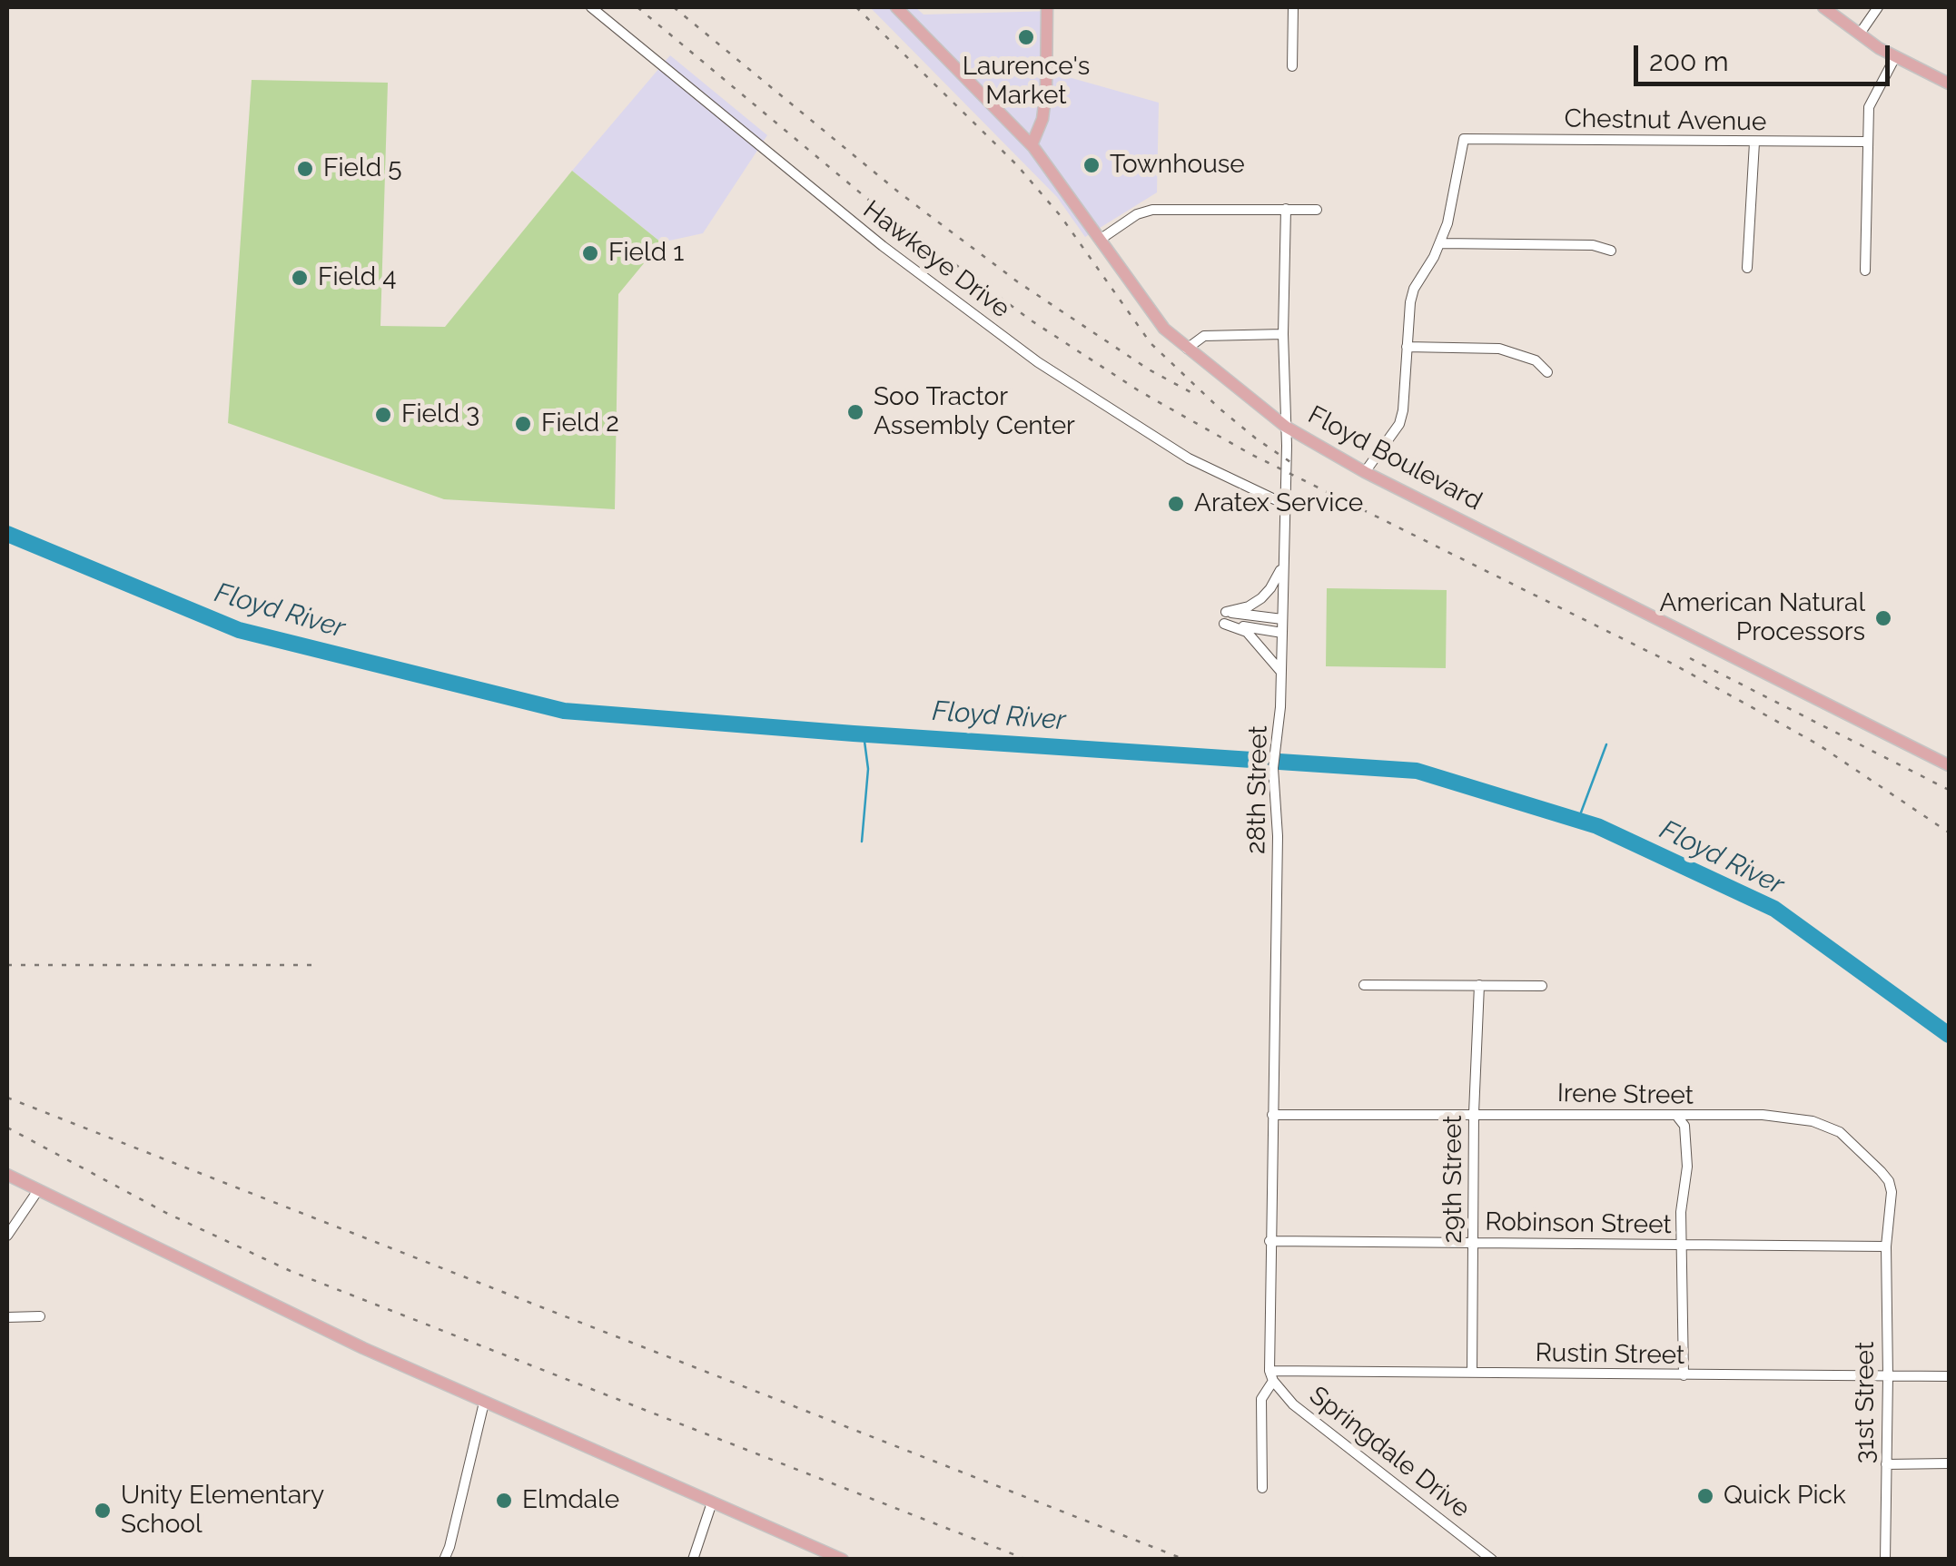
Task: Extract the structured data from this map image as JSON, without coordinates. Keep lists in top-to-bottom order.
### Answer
{
  "streets": {
    "main road": ["Floyd Boulevard"],
    "street": [
      "Chestnut Avenue",
      "Hawkeye Drive",
      "28th Street",
      "Irene Street",
      "29th Street",
      "Robinson Street",
      "Rustin Street",
      "31st Street",
      "Springdale Drive"
    ]
  },
  "crossings": [
    ["Hawkeye Drive", "28th Street"],
    ["Floyd Boulevard", "28th Street"],
    ["28th Street", "Irene Street"],
    ["28th Street", "Robinson Street"],
    ["28th Street", "Rustin Street"],
    ["28th Street", "Springdale Drive"],
    ["Irene Street", "29th Street"],
    ["Irene Street", "Robinson Street"],
    ["Irene Street", "31st Street"],
    ["29th Street", "Robinson Street"],
    ["29th Street", "Rustin Street"],
    ["Robinson Street", "31st Street"],
    ["Rustin Street", "31st Street"],
    ["Rustin Street", "Springdale Drive"]
  ],
  "water": ["Floyd River"],
  "places": [
    "Laurence's Market",
    "Townhouse",
    "Field 5",
    "Field 1",
    "Field 4",
    "Soo Tractor Assembly Center",
    "Field 3",
    "Field 2",
    "Aratex Service",
    "American Natural Processors",
    "Quick Pick",
    "Elmdale",
    "Unity Elementary School"
  ],
  "scale_bar": "200 m"
}
